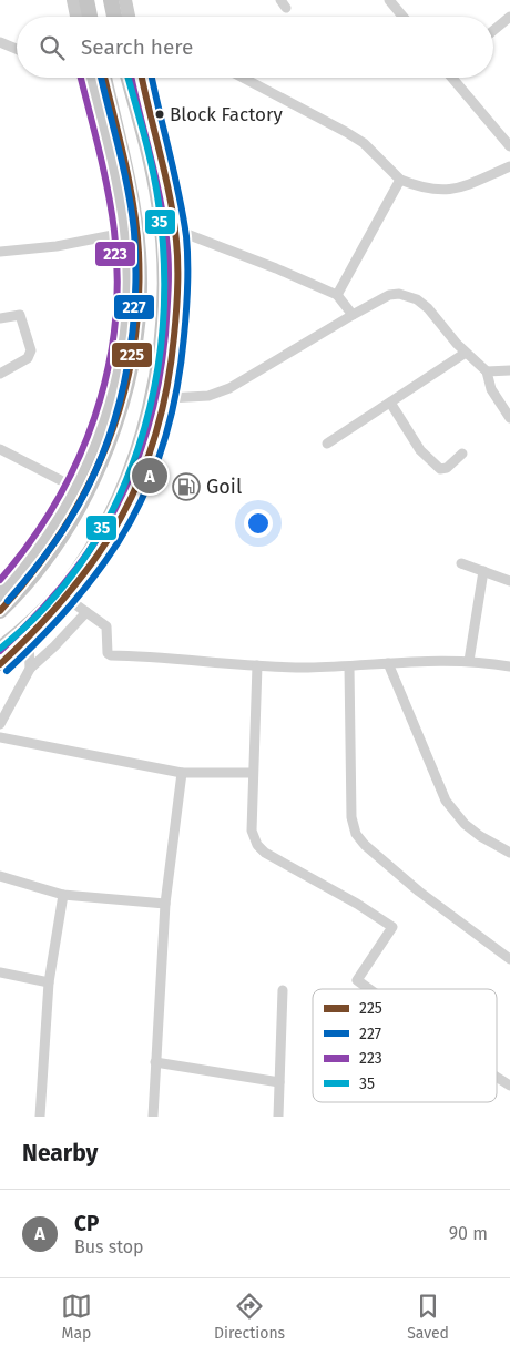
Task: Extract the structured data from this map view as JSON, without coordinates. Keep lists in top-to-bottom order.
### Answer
{
  "places": {
    "other": ["Block Factory"],
    "fuel station": ["Goil"]
  },
  "lines": [
    "transit line 225",
    "transit line 227",
    "transit line 223",
    "transit line 35"
  ],
  "legend": [
    "225",
    "227",
    "223",
    "35"
  ],
  "page": {
    "search": "Search here",
    "pins": "A",
    "heading": "Nearby",
    "list": [
      {
        "mark": "A",
        "name": "CP",
        "note": "Bus stop",
        "value": "90 m"
      }
    ],
    "nav": ["Map", "Directions", "Saved"]
  }
}
